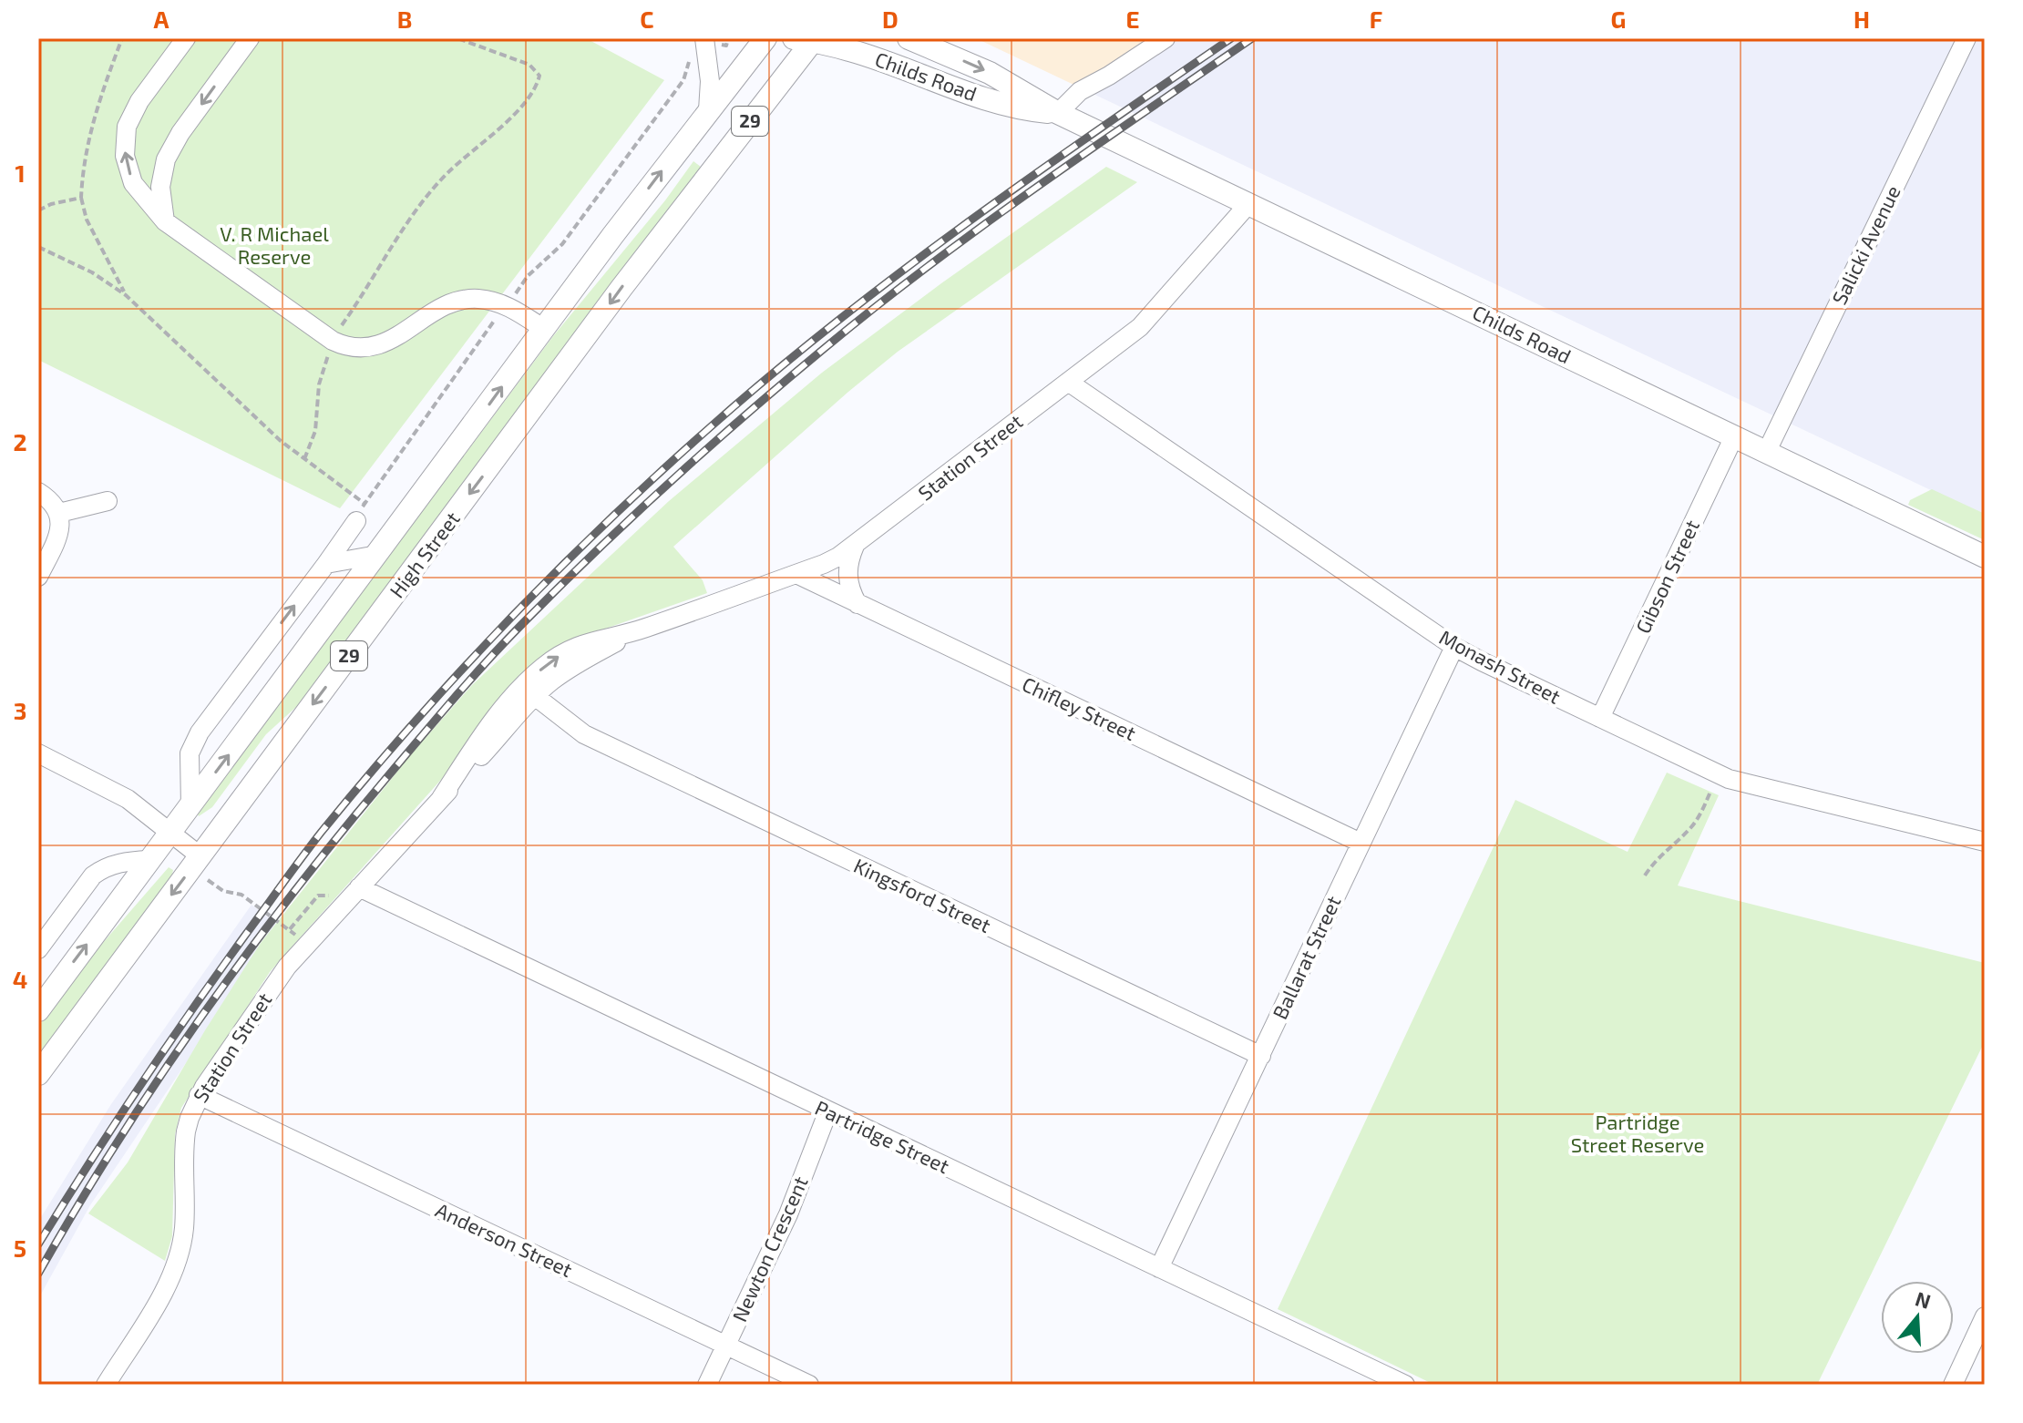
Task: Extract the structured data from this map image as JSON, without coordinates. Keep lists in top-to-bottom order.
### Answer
{
  "streets": {
    "main road": ["Childs Road", "29", "High Street"],
    "street": [
      "Salicki Avenue",
      "Station Street",
      "Gibson Street",
      "Monash Street",
      "Chifley Street",
      "Kingsford Street",
      "Ballarat Street",
      "Partridge Street",
      "Anderson Street",
      "Newton Crescent"
    ]
  },
  "crossings": [
    ["Childs Road", "Salicki Avenue"],
    ["Childs Road", "Station Street"],
    ["Childs Road", "High Street"],
    ["Childs Road", "Gibson Street"],
    ["Station Street", "Monash Street"],
    ["Station Street", "Chifley Street"],
    ["Station Street", "Kingsford Street"],
    ["Station Street", "Partridge Street"],
    ["Station Street", "Anderson Street"],
    ["Gibson Street", "Monash Street"],
    ["Monash Street", "Ballarat Street"],
    ["Chifley Street", "Ballarat Street"],
    ["Kingsford Street", "Ballarat Street"],
    ["Ballarat Street", "Partridge Street"],
    ["Partridge Street", "Newton Crescent"],
    ["Anderson Street", "Newton Crescent"]
  ],
  "parks": ["V. R Michael Reserve", "Partridge Street Reserve"],
  "north": "top",
  "grid": {
    "columns": [
      "A",
      "B",
      "C",
      "D",
      "E",
      "F",
      "G",
      "H"
    ],
    "rows": [
      "1",
      "2",
      "3",
      "4",
      "5"
    ]
  }
}
